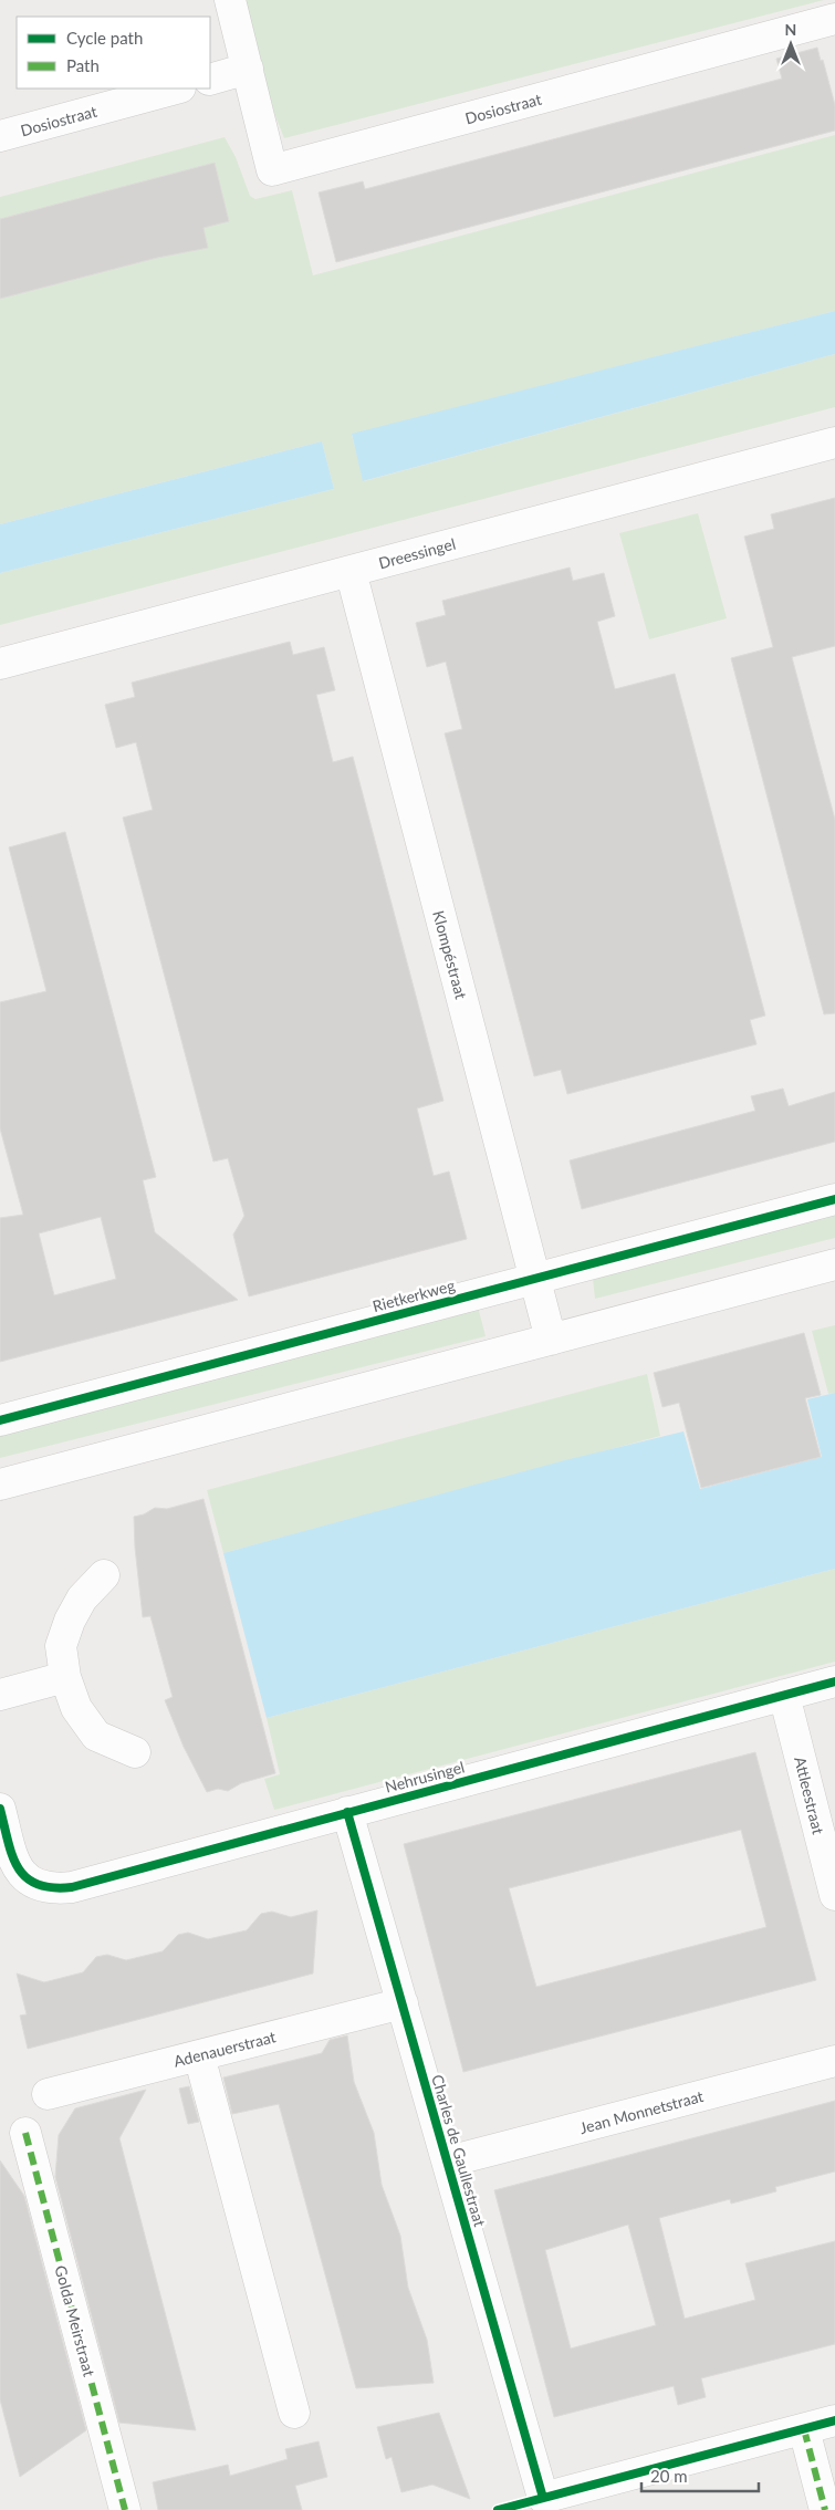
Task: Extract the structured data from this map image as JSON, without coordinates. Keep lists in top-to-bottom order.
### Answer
{
  "streets": {
    "street": [
      "Dosiostraat",
      "Dreessingel",
      "Klompéstraat",
      "Rietkerkweg",
      "Nehrusingel",
      "Attleestraat",
      "Adenauerstraat",
      "Jean Monnetstraat",
      "Charles de Gaullestraat",
      "Golda Meirstraat"
    ]
  },
  "crossings": [
    ["Dreessingel", "Klompéstraat"],
    ["Klompéstraat", "Rietkerkweg"],
    ["Nehrusingel", "Attleestraat"],
    ["Nehrusingel", "Charles de Gaullestraat"],
    ["Adenauerstraat", "Charles de Gaullestraat"],
    ["Jean Monnetstraat", "Charles de Gaullestraat"]
  ],
  "legend": ["Cycle path", "Path"],
  "scale_bar": "20 m",
  "north": "top"
}
